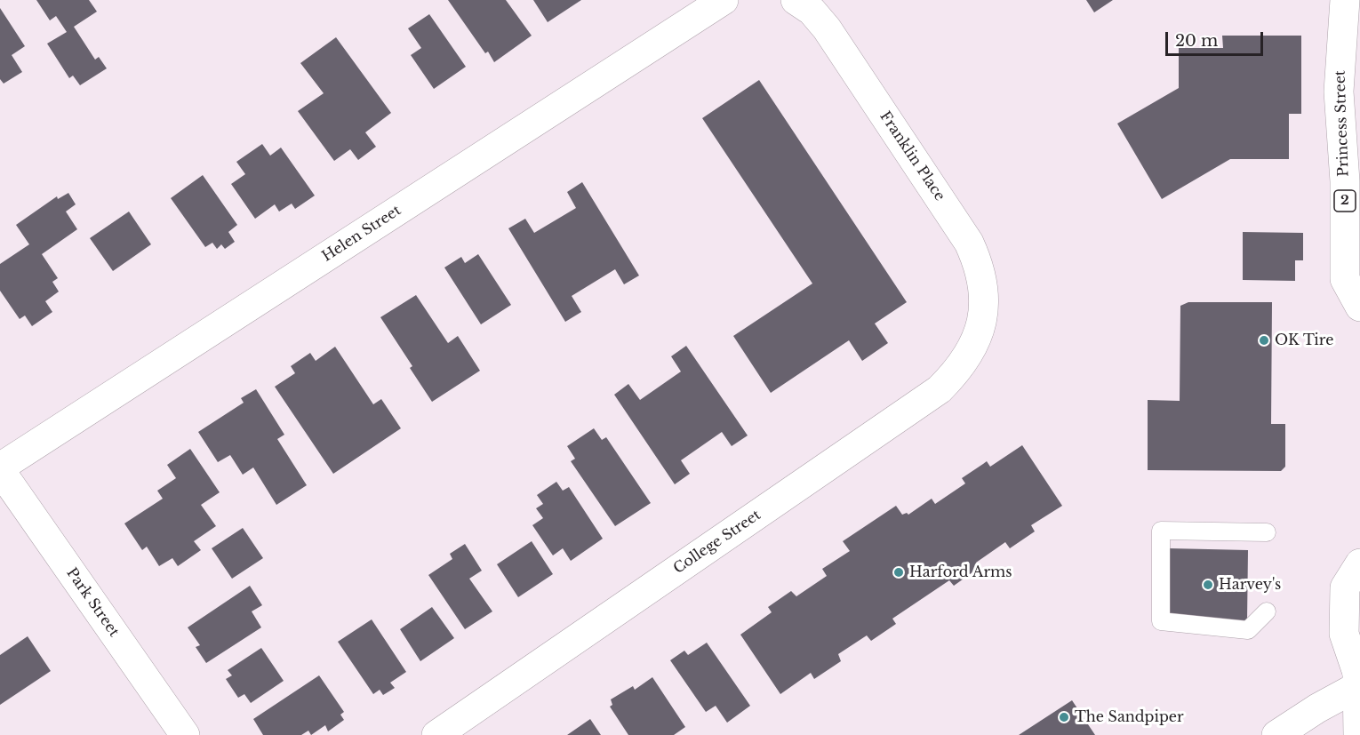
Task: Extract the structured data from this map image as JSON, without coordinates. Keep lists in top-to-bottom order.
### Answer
{
  "streets": {
    "street": [
      "Princess Street",
      "Franklin Place",
      "2",
      "Helen Street",
      "College Street",
      "Park Street"
    ]
  },
  "crossings": [
    ["Franklin Place", "College Street"],
    ["Helen Street", "Park Street"]
  ],
  "places": [
    "OK Tire",
    "Harford Arms",
    "Harvey's",
    "The Sandpiper"
  ],
  "scale_bar": "20 m"
}
